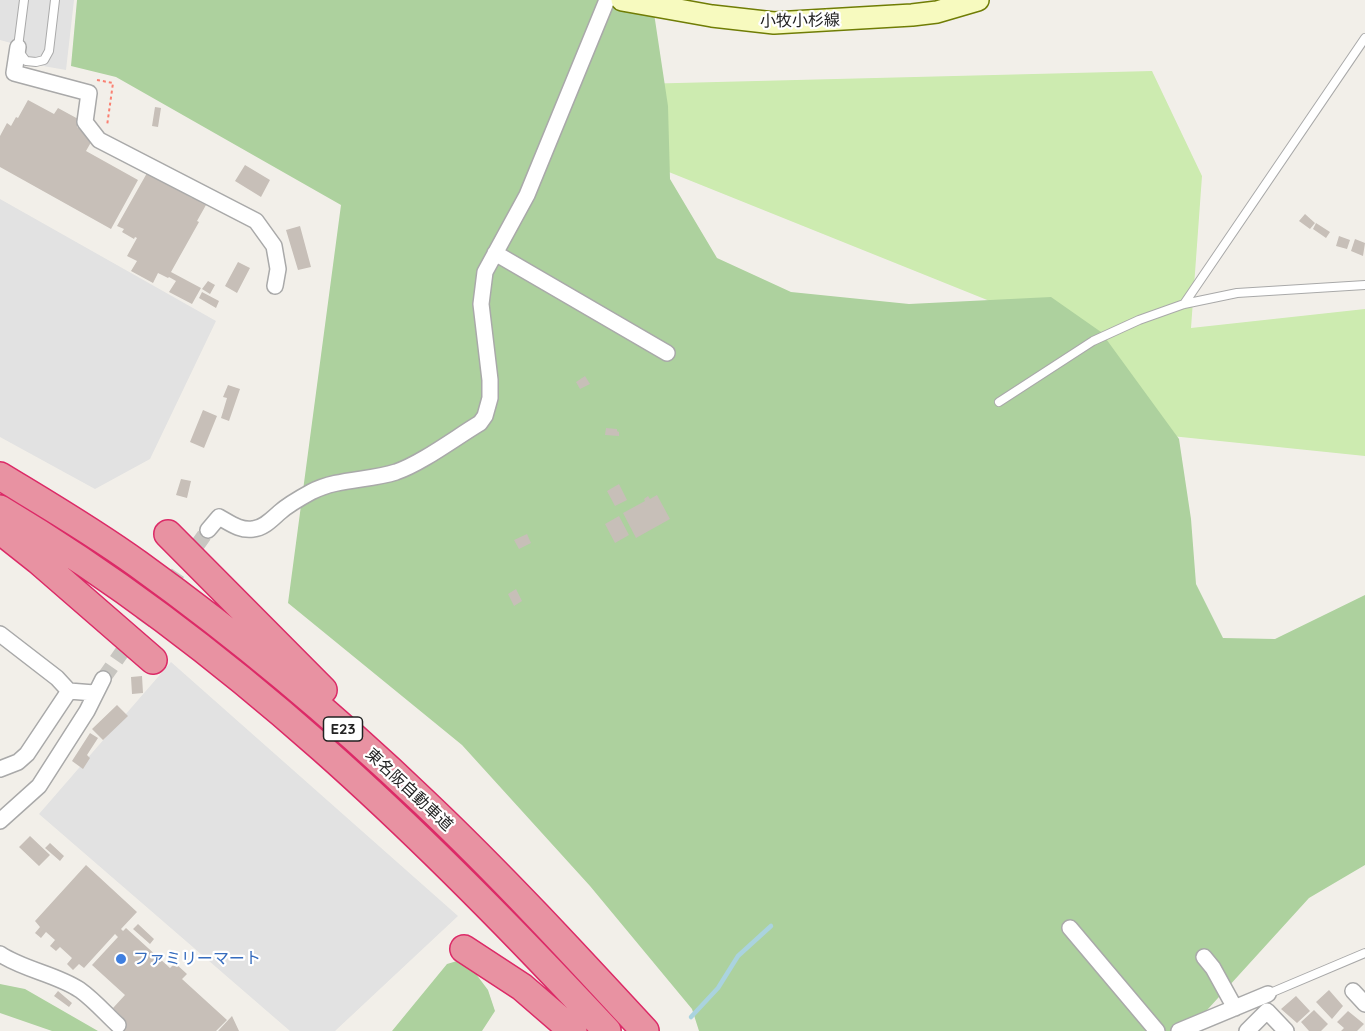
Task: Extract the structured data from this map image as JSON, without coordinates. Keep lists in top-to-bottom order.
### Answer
{
  "streets": {
    "highway": ["E23", "東名阪自動車道"],
    "main road": ["小牧小杉線"]
  },
  "places": ["ファミリーマート"]
}
